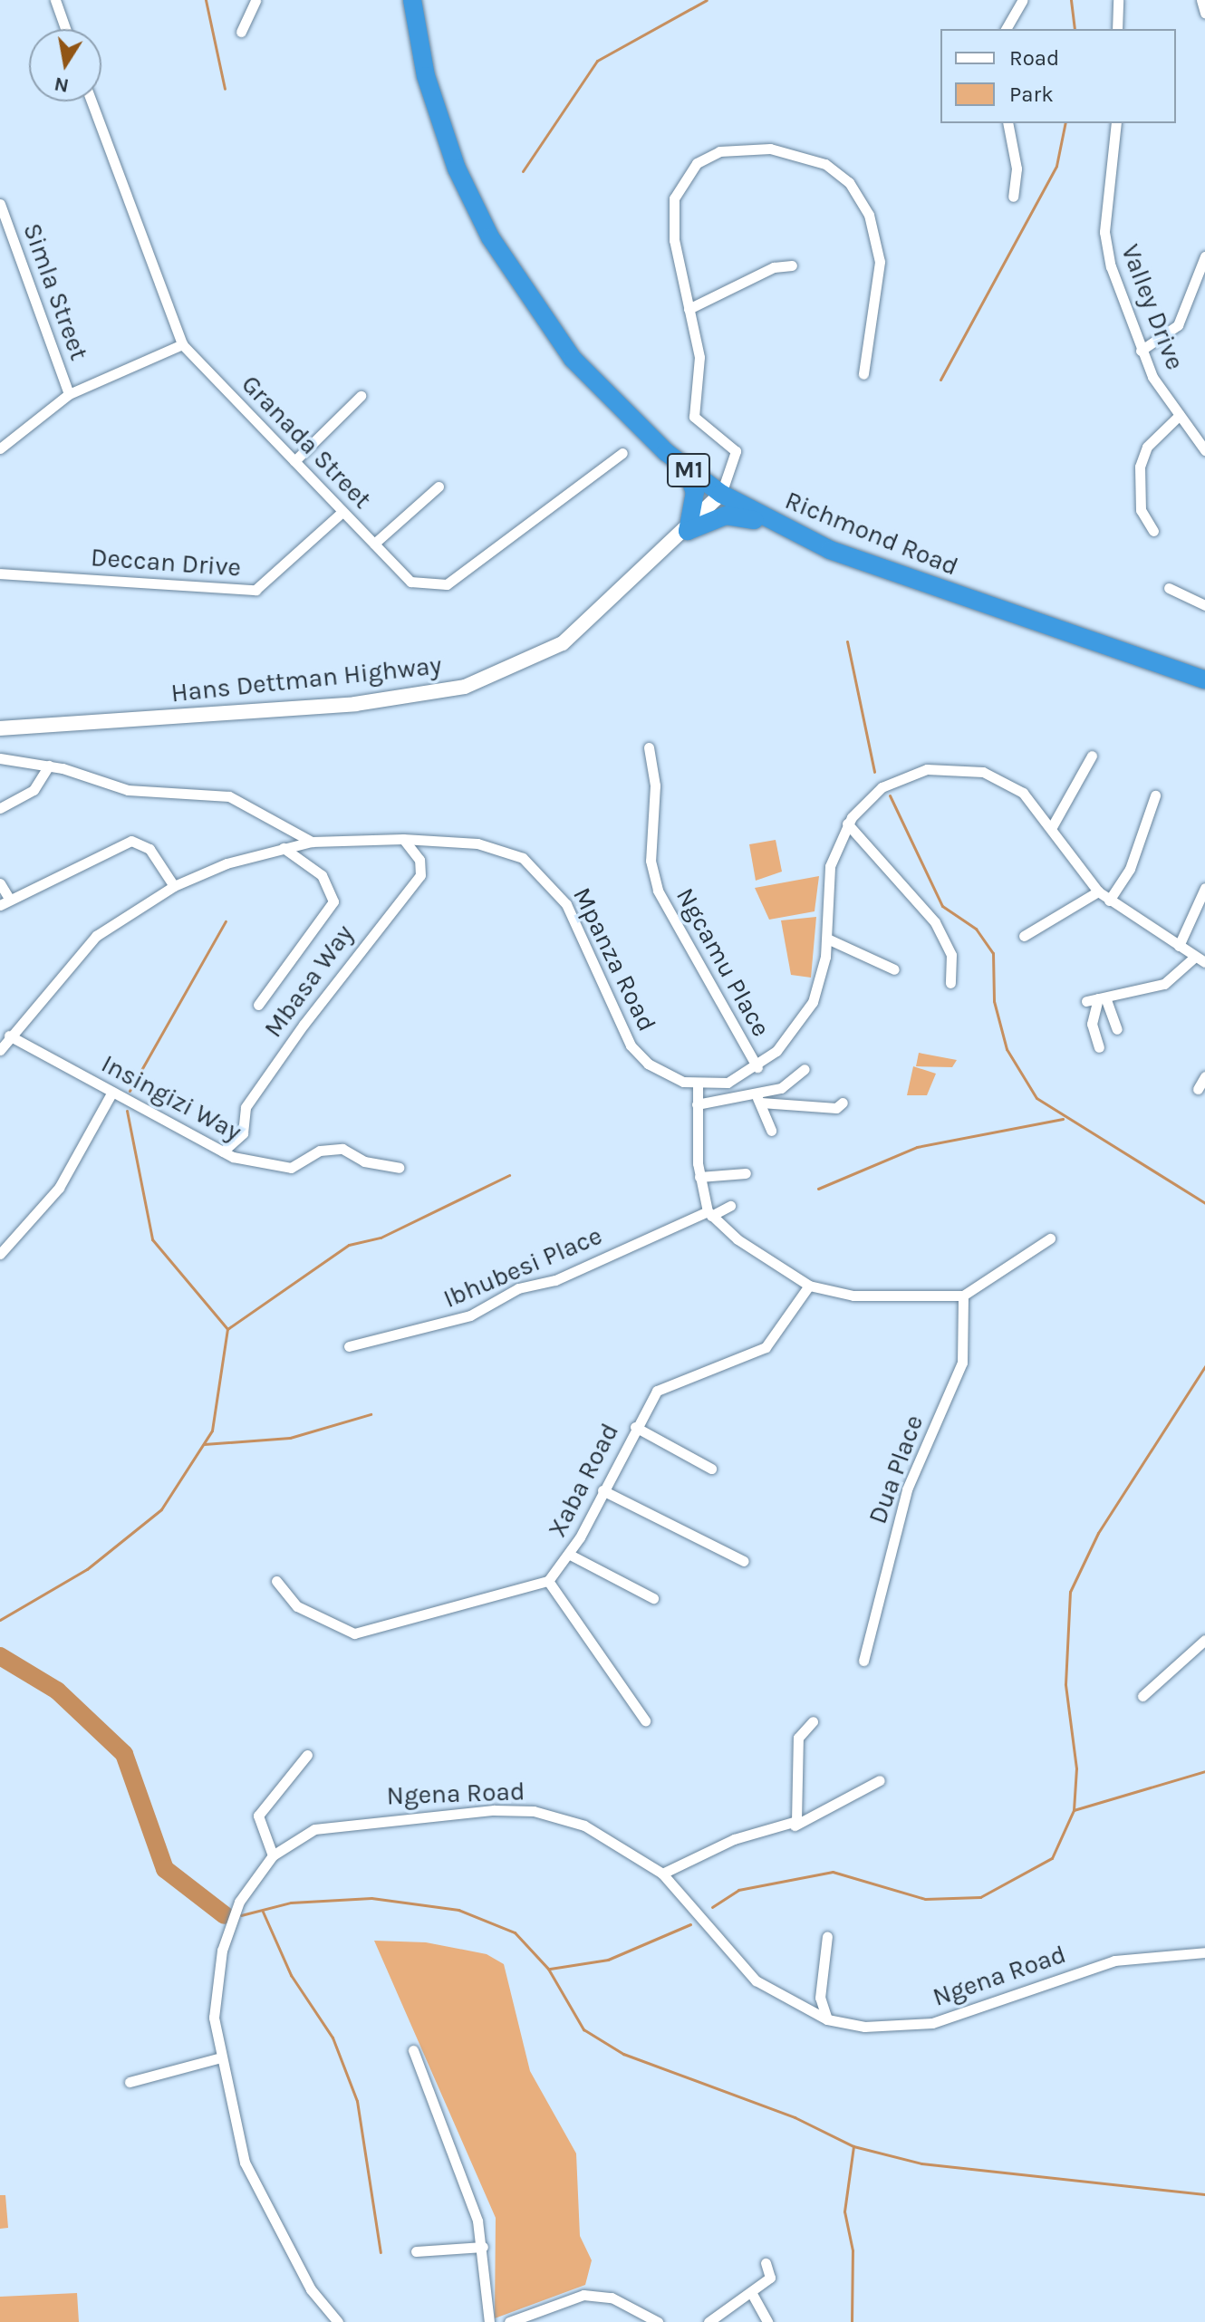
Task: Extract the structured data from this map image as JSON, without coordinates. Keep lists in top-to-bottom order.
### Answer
{
  "streets": {
    "highway": ["M1", "Richmond Road"],
    "street": [
      "Simla Street",
      "Valley Drive",
      "Granada Street",
      "Deccan Drive",
      "Hans Dettman Highway",
      "Mpanza Road",
      "Ngcamu Place",
      "Mbasa Way",
      "Insingizi Way",
      "Ibhubesi Place",
      "Dua Place",
      "Xaba Road",
      "Ngena Road"
    ]
  },
  "crossings": [
    ["Granada Street", "Deccan Drive"],
    ["Richmond Road", "Hans Dettman Highway"],
    ["Mpanza Road", "Ngcamu Place"],
    ["Mpanza Road", "Mbasa Way"],
    ["Mpanza Road", "Insingizi Way"],
    ["Mbasa Way", "Insingizi Way"]
  ],
  "legend": ["Road", "Park"],
  "north": "bottom"
}
